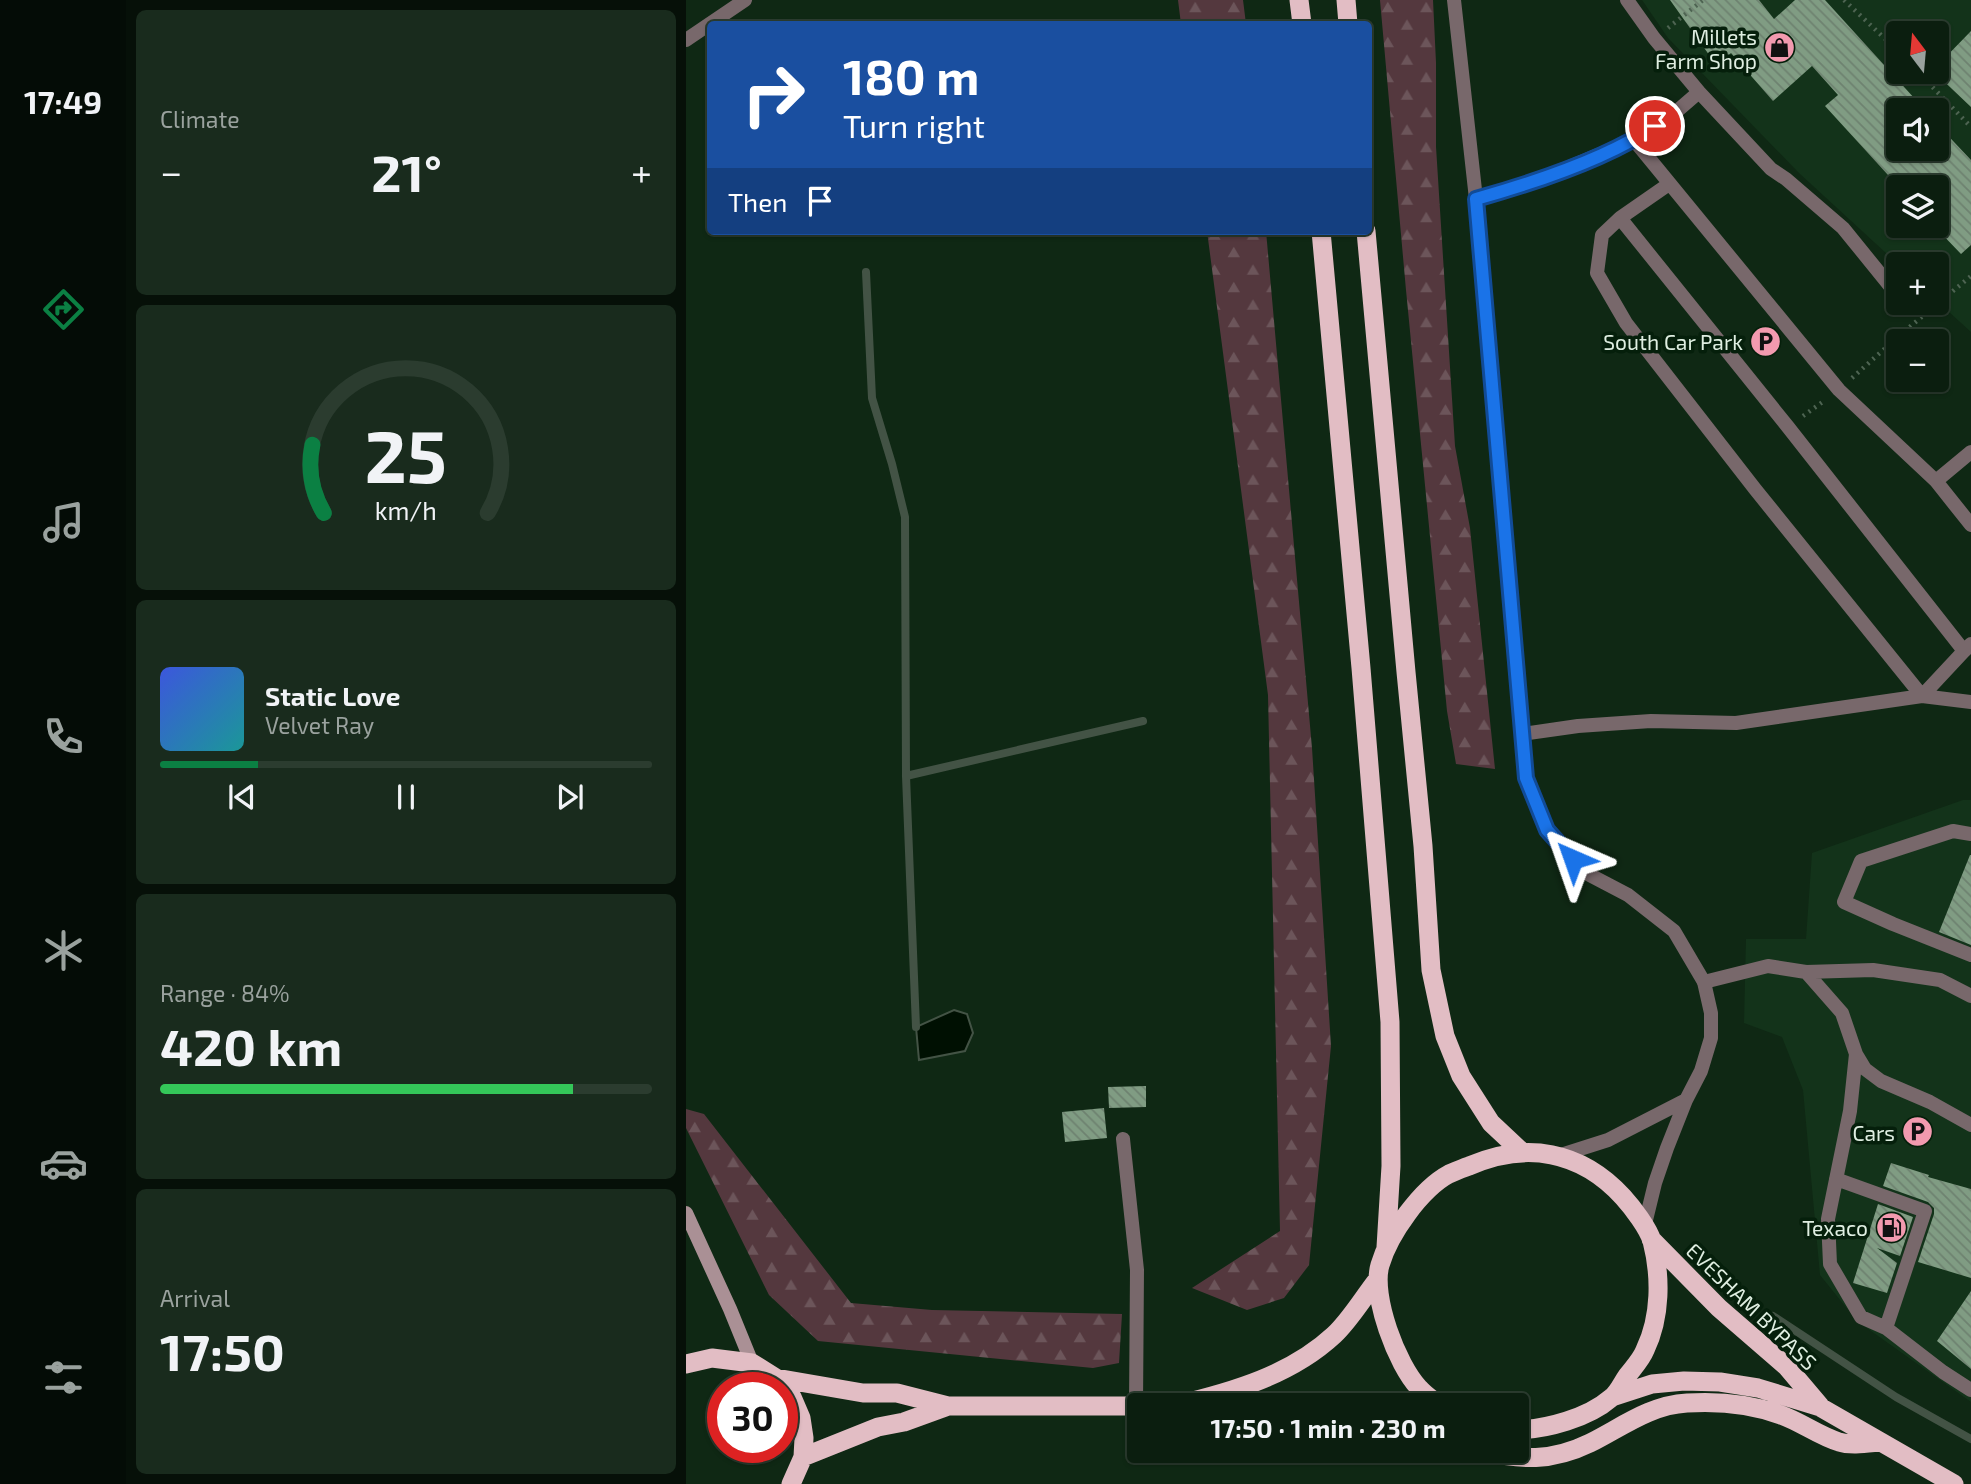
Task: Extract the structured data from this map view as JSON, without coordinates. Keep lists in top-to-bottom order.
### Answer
{
  "streets": {
    "highway": ["EVESHAM BYPASS"]
  },
  "places": {
    "shop": ["Millets Farm Shop"],
    "parking": ["South Car Park", "Cars"],
    "fuel station": ["Texaco"]
  },
  "north": "top",
  "page": {
    "tabs": "17:49",
    "tile": [
      "Climate",
      ["Range · 84%", "420 km"],
      ["Arrival", "17:50"]
    ],
    "map_buttons": ["+", "−"],
    "turn": ["180 m", "Turn right"],
    "heat": ["−", "21°", "+"],
    "then": "Then",
    "song": ["Static Love", "Velvet Ray"],
    "limit": "30",
    "trip": "17:50 · 1 min · 230 m",
    "gauge": ["25", "km/h"]
  }
}
